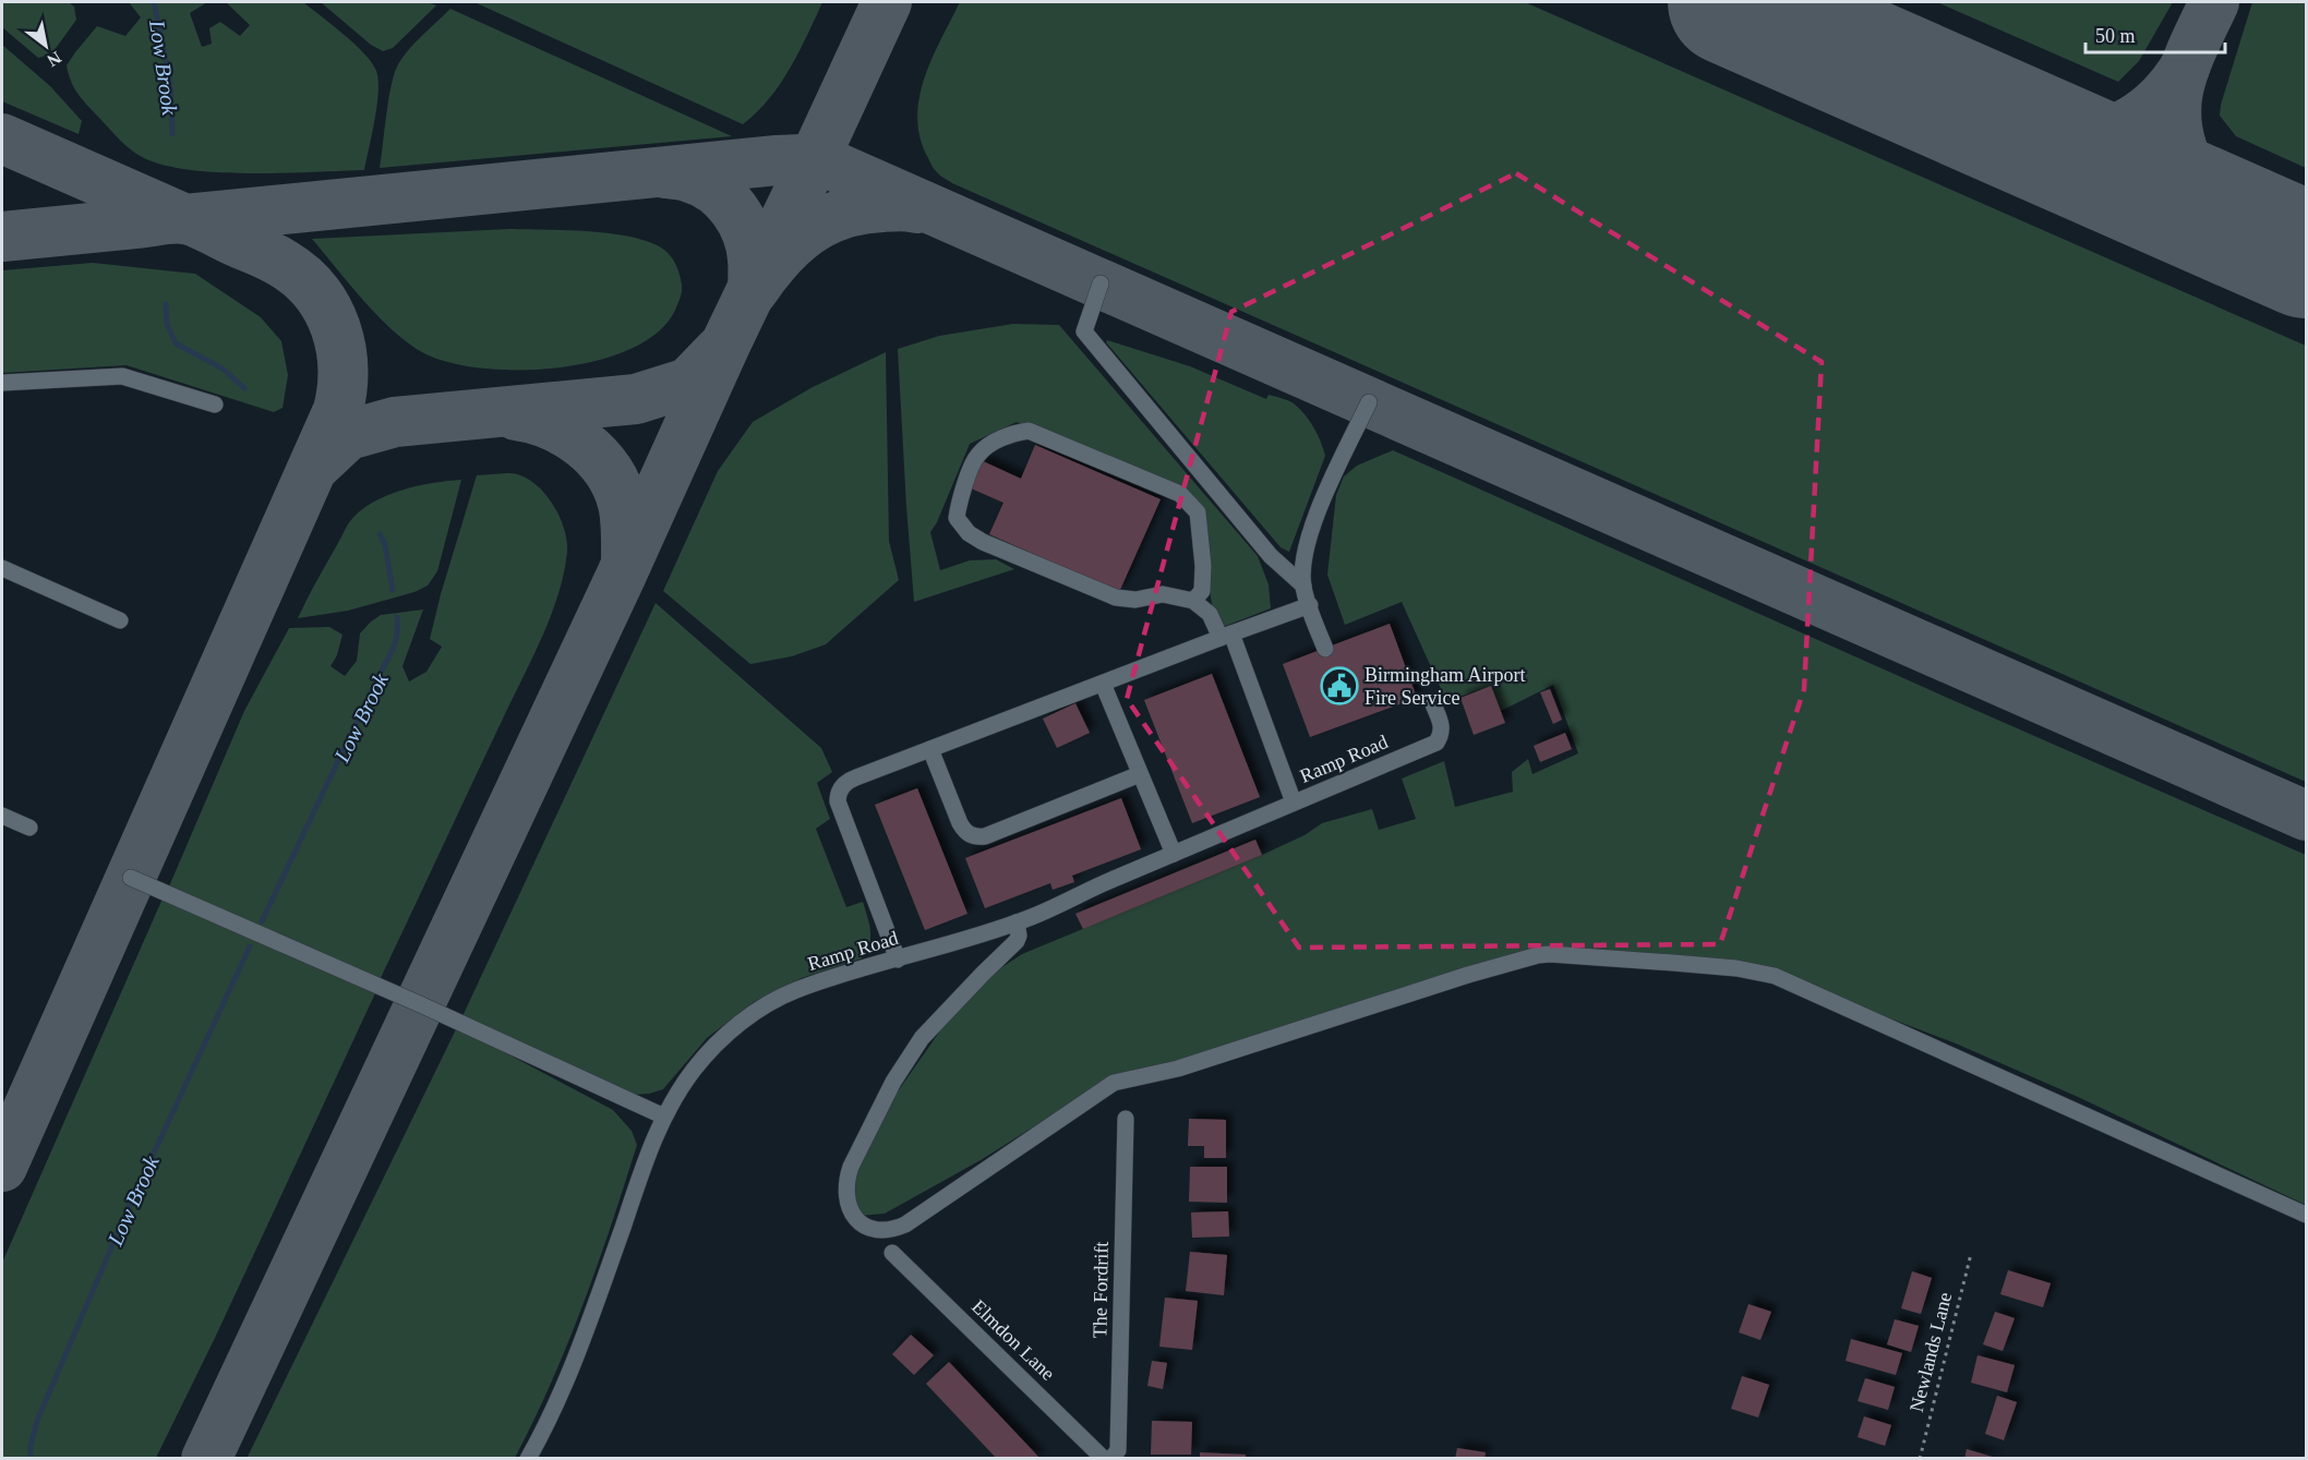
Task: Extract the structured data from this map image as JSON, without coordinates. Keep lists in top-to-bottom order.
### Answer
{
  "streets": {
    "street": ["Ramp Road", "The Fordrift", "Elmdon Lane"],
    "path": ["Newlands Lane"]
  },
  "water": ["Low Brook"],
  "places": {
    "public building": ["Birmingham Airport Fire Service"]
  },
  "scale_bar": "50 m",
  "north": "bottom right"
}
